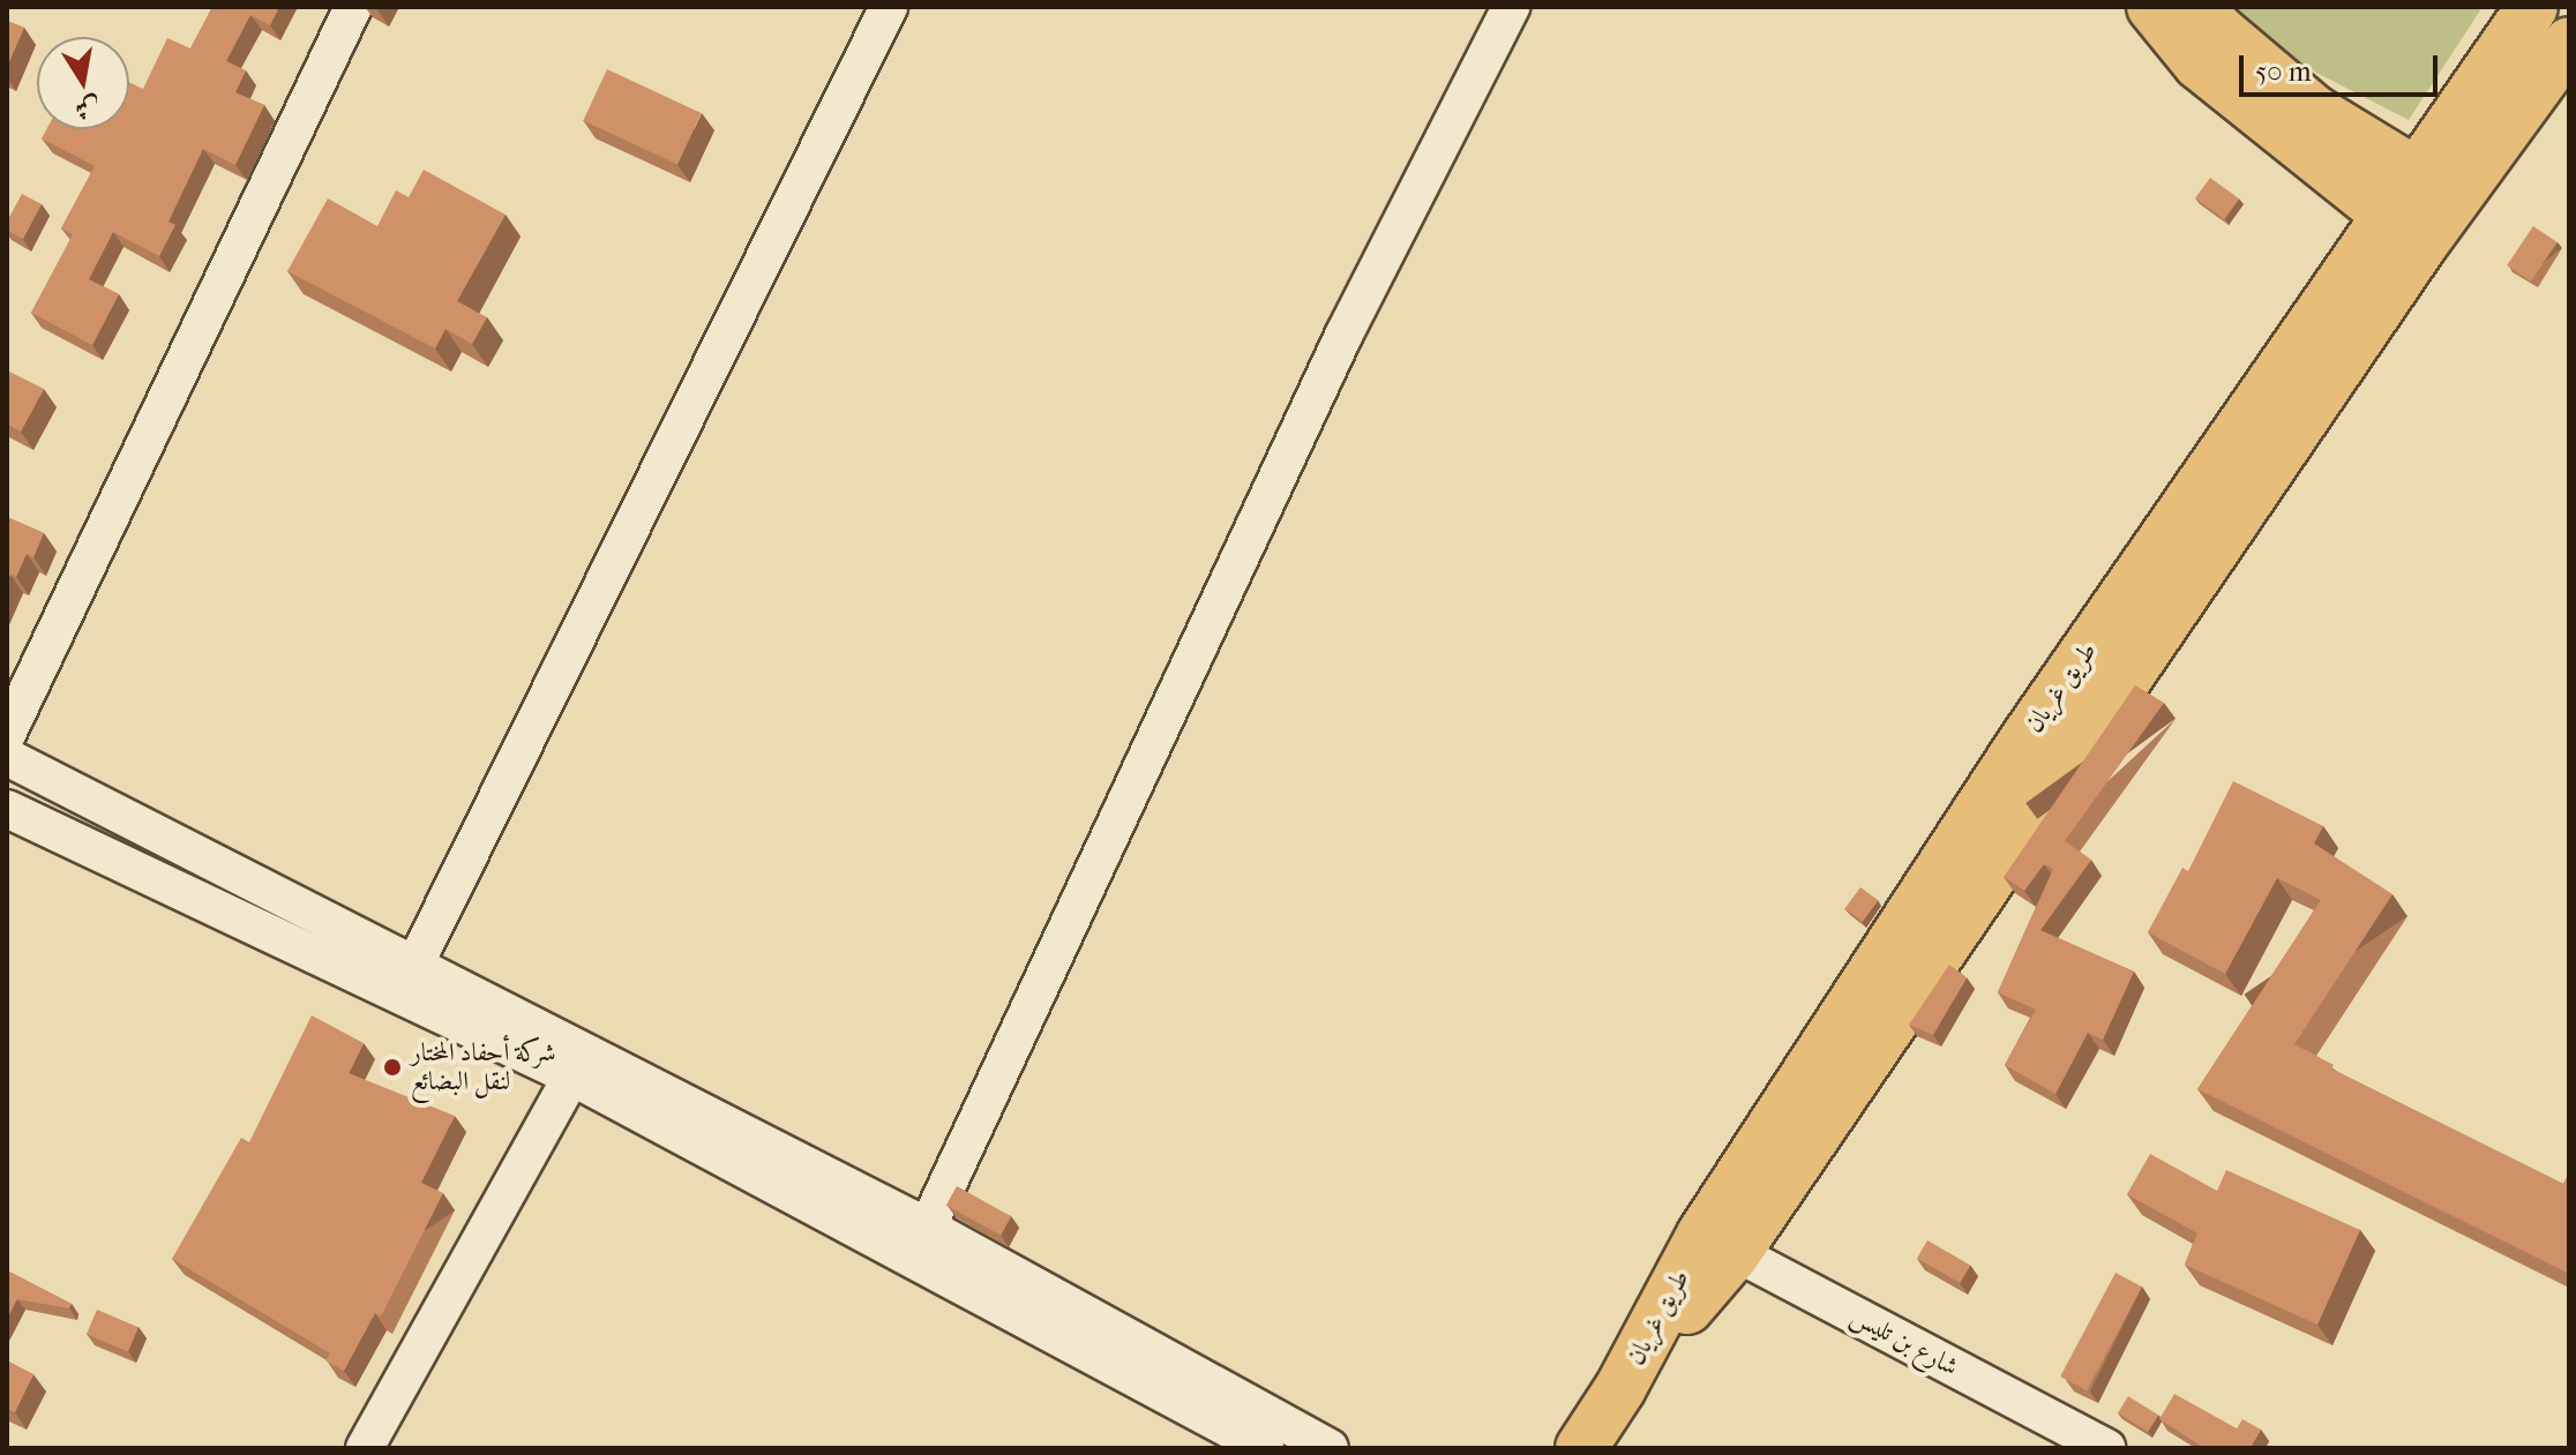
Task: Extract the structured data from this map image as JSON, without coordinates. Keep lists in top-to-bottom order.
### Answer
{
  "streets": {
    "highway": ["طريق غريان"],
    "street": ["شارع بن تليس"]
  },
  "crossings": [
    ["طريق غريان", "شارع بن تليس"]
  ],
  "places": ["شركة أحفاد المختار لنقل البضائع"],
  "scale_bar": "50 m",
  "north": "bottom"
}
